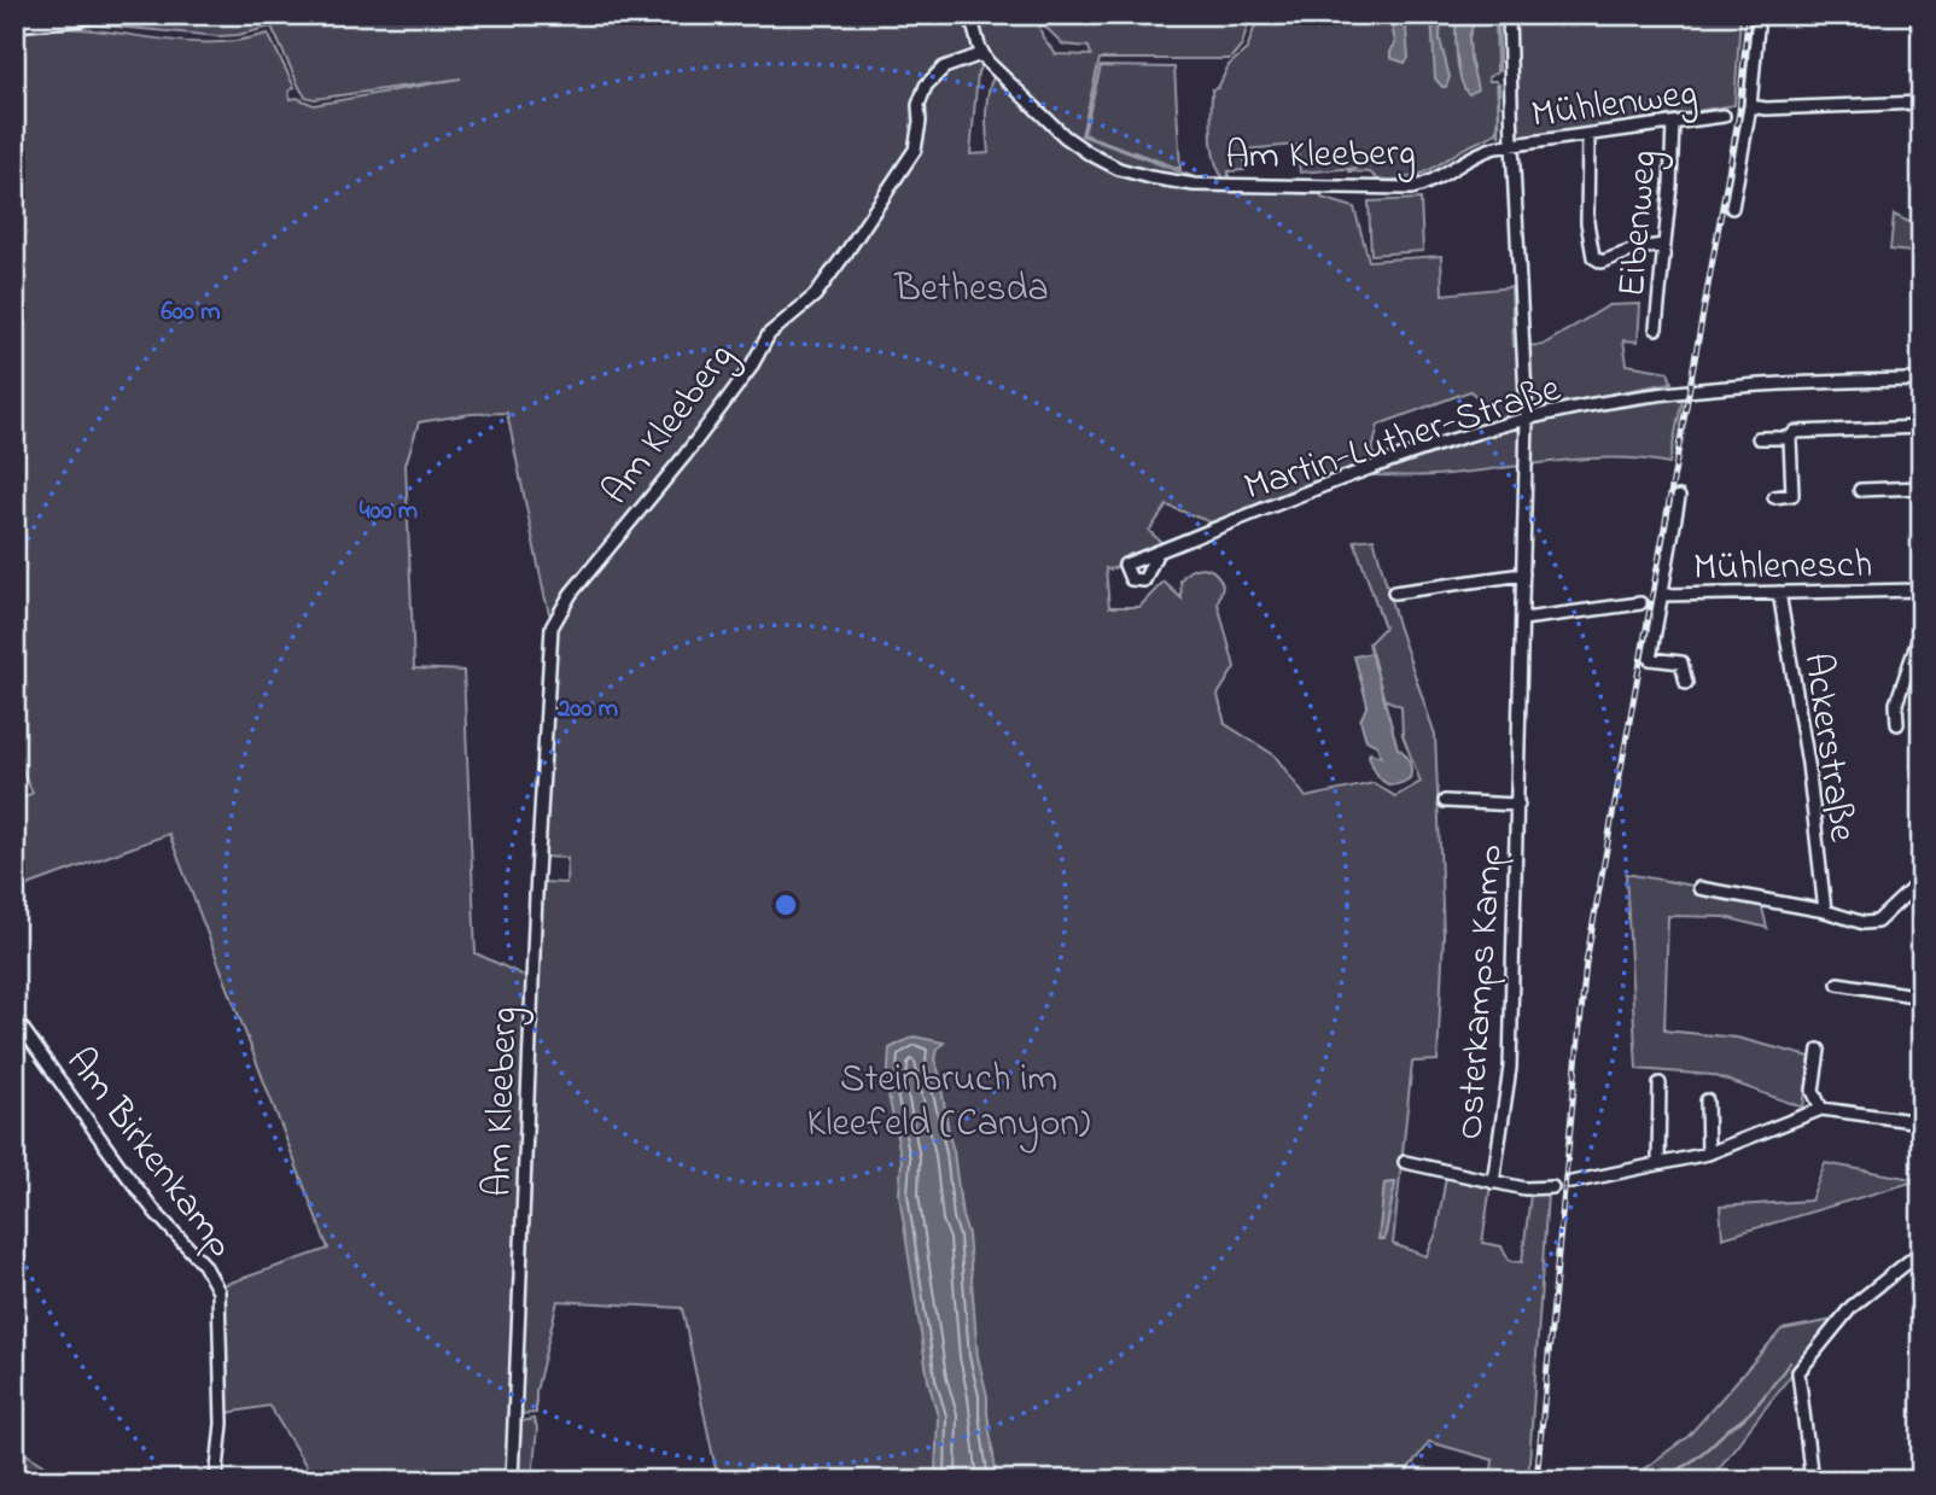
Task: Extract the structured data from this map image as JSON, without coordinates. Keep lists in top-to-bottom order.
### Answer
{
  "streets": {
    "street": [
      "Mühlenweg",
      "Am Kleeberg",
      "Eibenweg",
      "Martin-Luther-Straße",
      "Mühlenesch",
      "Ackerstraße",
      "Osterkamps Kamp",
      "Am Birkenkamp"
    ]
  },
  "crossings": [
    ["Mühlenweg", "Am Kleeberg"],
    ["Mühlenweg", "Eibenweg"],
    ["Mühlenweg", "Osterkamps Kamp"],
    ["Am Kleeberg", "Osterkamps Kamp"],
    ["Martin-Luther-Straße", "Osterkamps Kamp"],
    ["Mühlenesch", "Ackerstraße"]
  ],
  "parks": ["Bethesda", "Steinbruch im Kleefeld (Canyon)"],
  "rings": ["600 m", "400 m", "200 m"]
}
